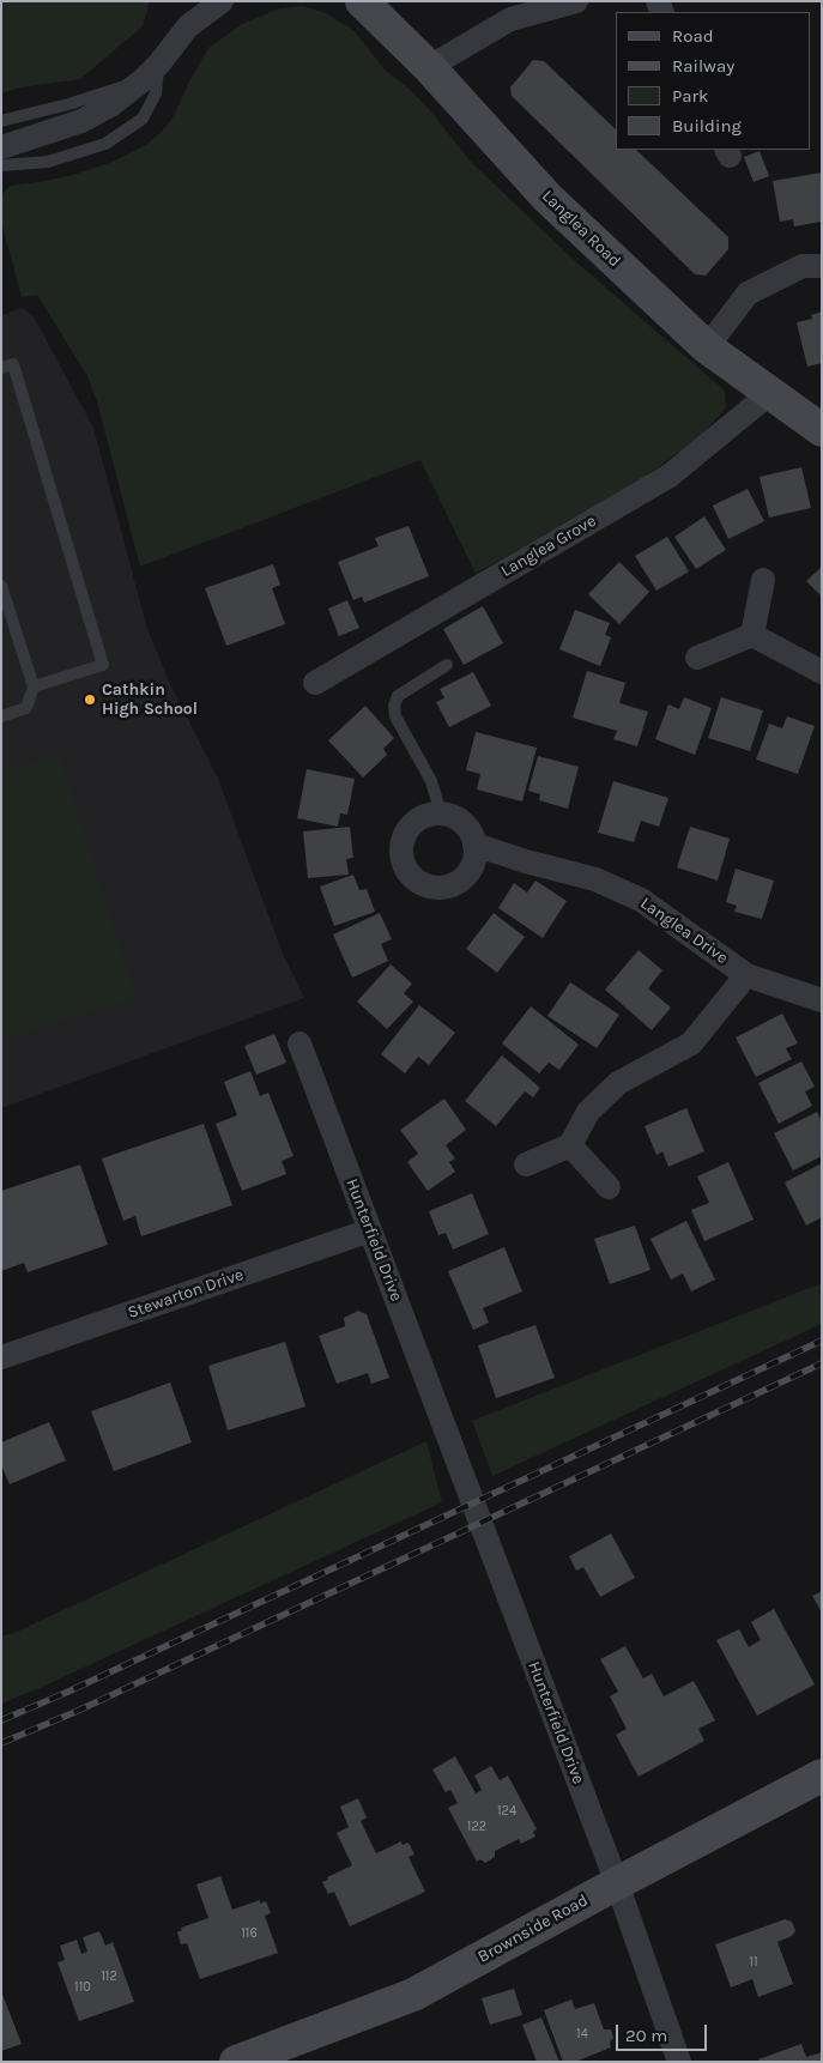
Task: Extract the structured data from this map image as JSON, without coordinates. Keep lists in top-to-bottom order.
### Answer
{
  "streets": {
    "street": [
      "Langlea Road",
      "Langlea Grove",
      "Langlea Drive",
      "Hunterfield Drive",
      "Stewarton Drive",
      "Brownside Road"
    ]
  },
  "crossings": [
    ["Langlea Road", "Langlea Grove"],
    ["Hunterfield Drive", "Stewarton Drive"],
    ["Hunterfield Drive", "Brownside Road"]
  ],
  "places": ["Cathkin High School"],
  "house_numbers": [
    "124",
    "122",
    "116",
    "11",
    "112",
    "110",
    "14"
  ],
  "legend": [
    "Road",
    "Railway",
    "Park",
    "Building"
  ],
  "scale_bar": "20 m"
}
